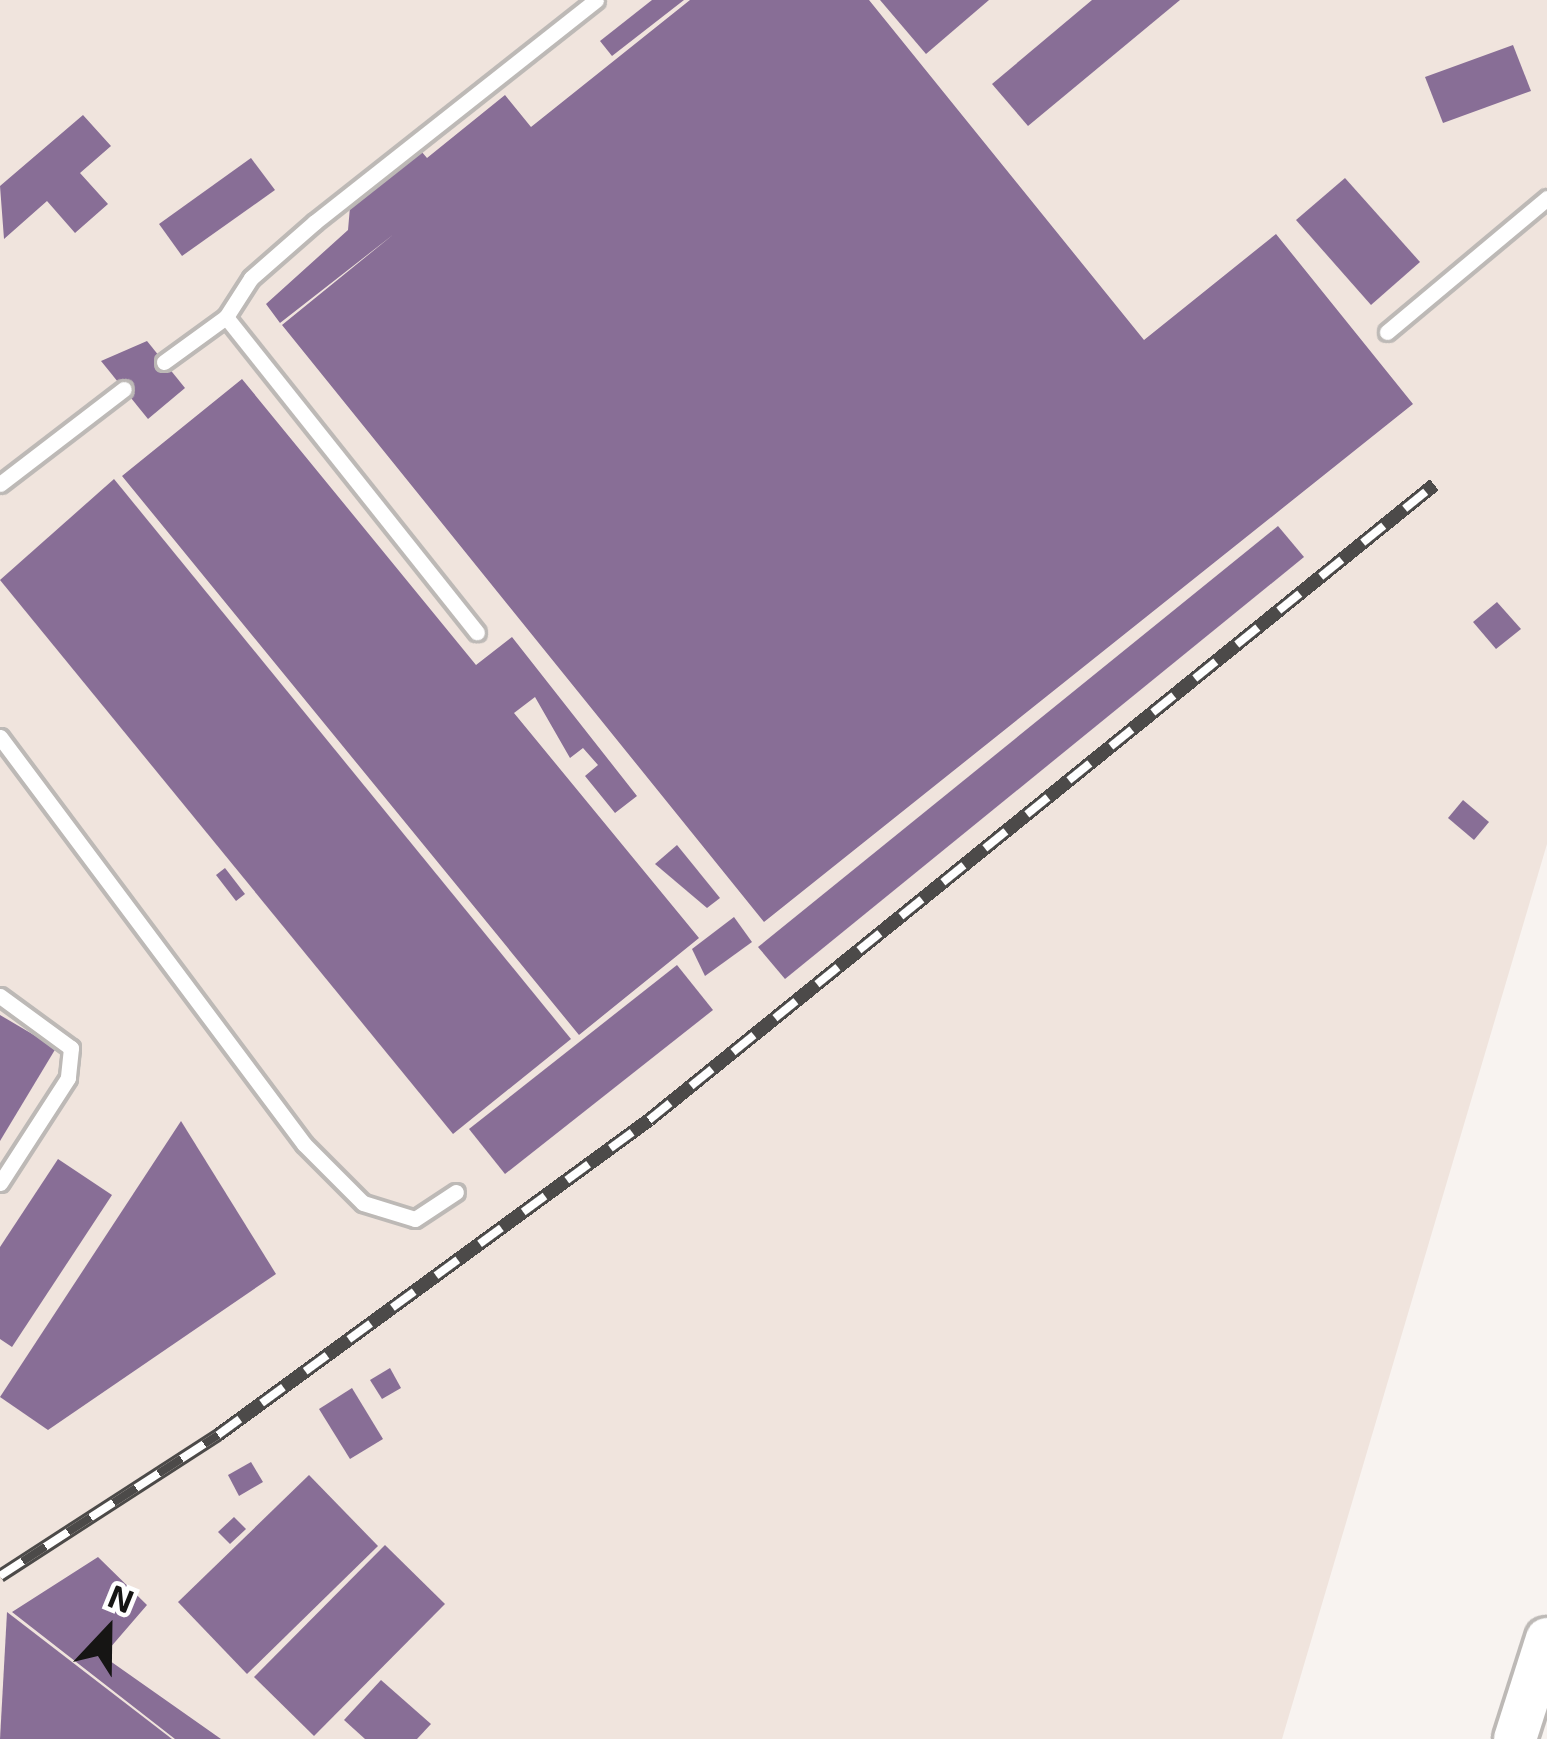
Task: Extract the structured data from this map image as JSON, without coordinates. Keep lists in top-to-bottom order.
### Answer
{
  "north": "top"
}
